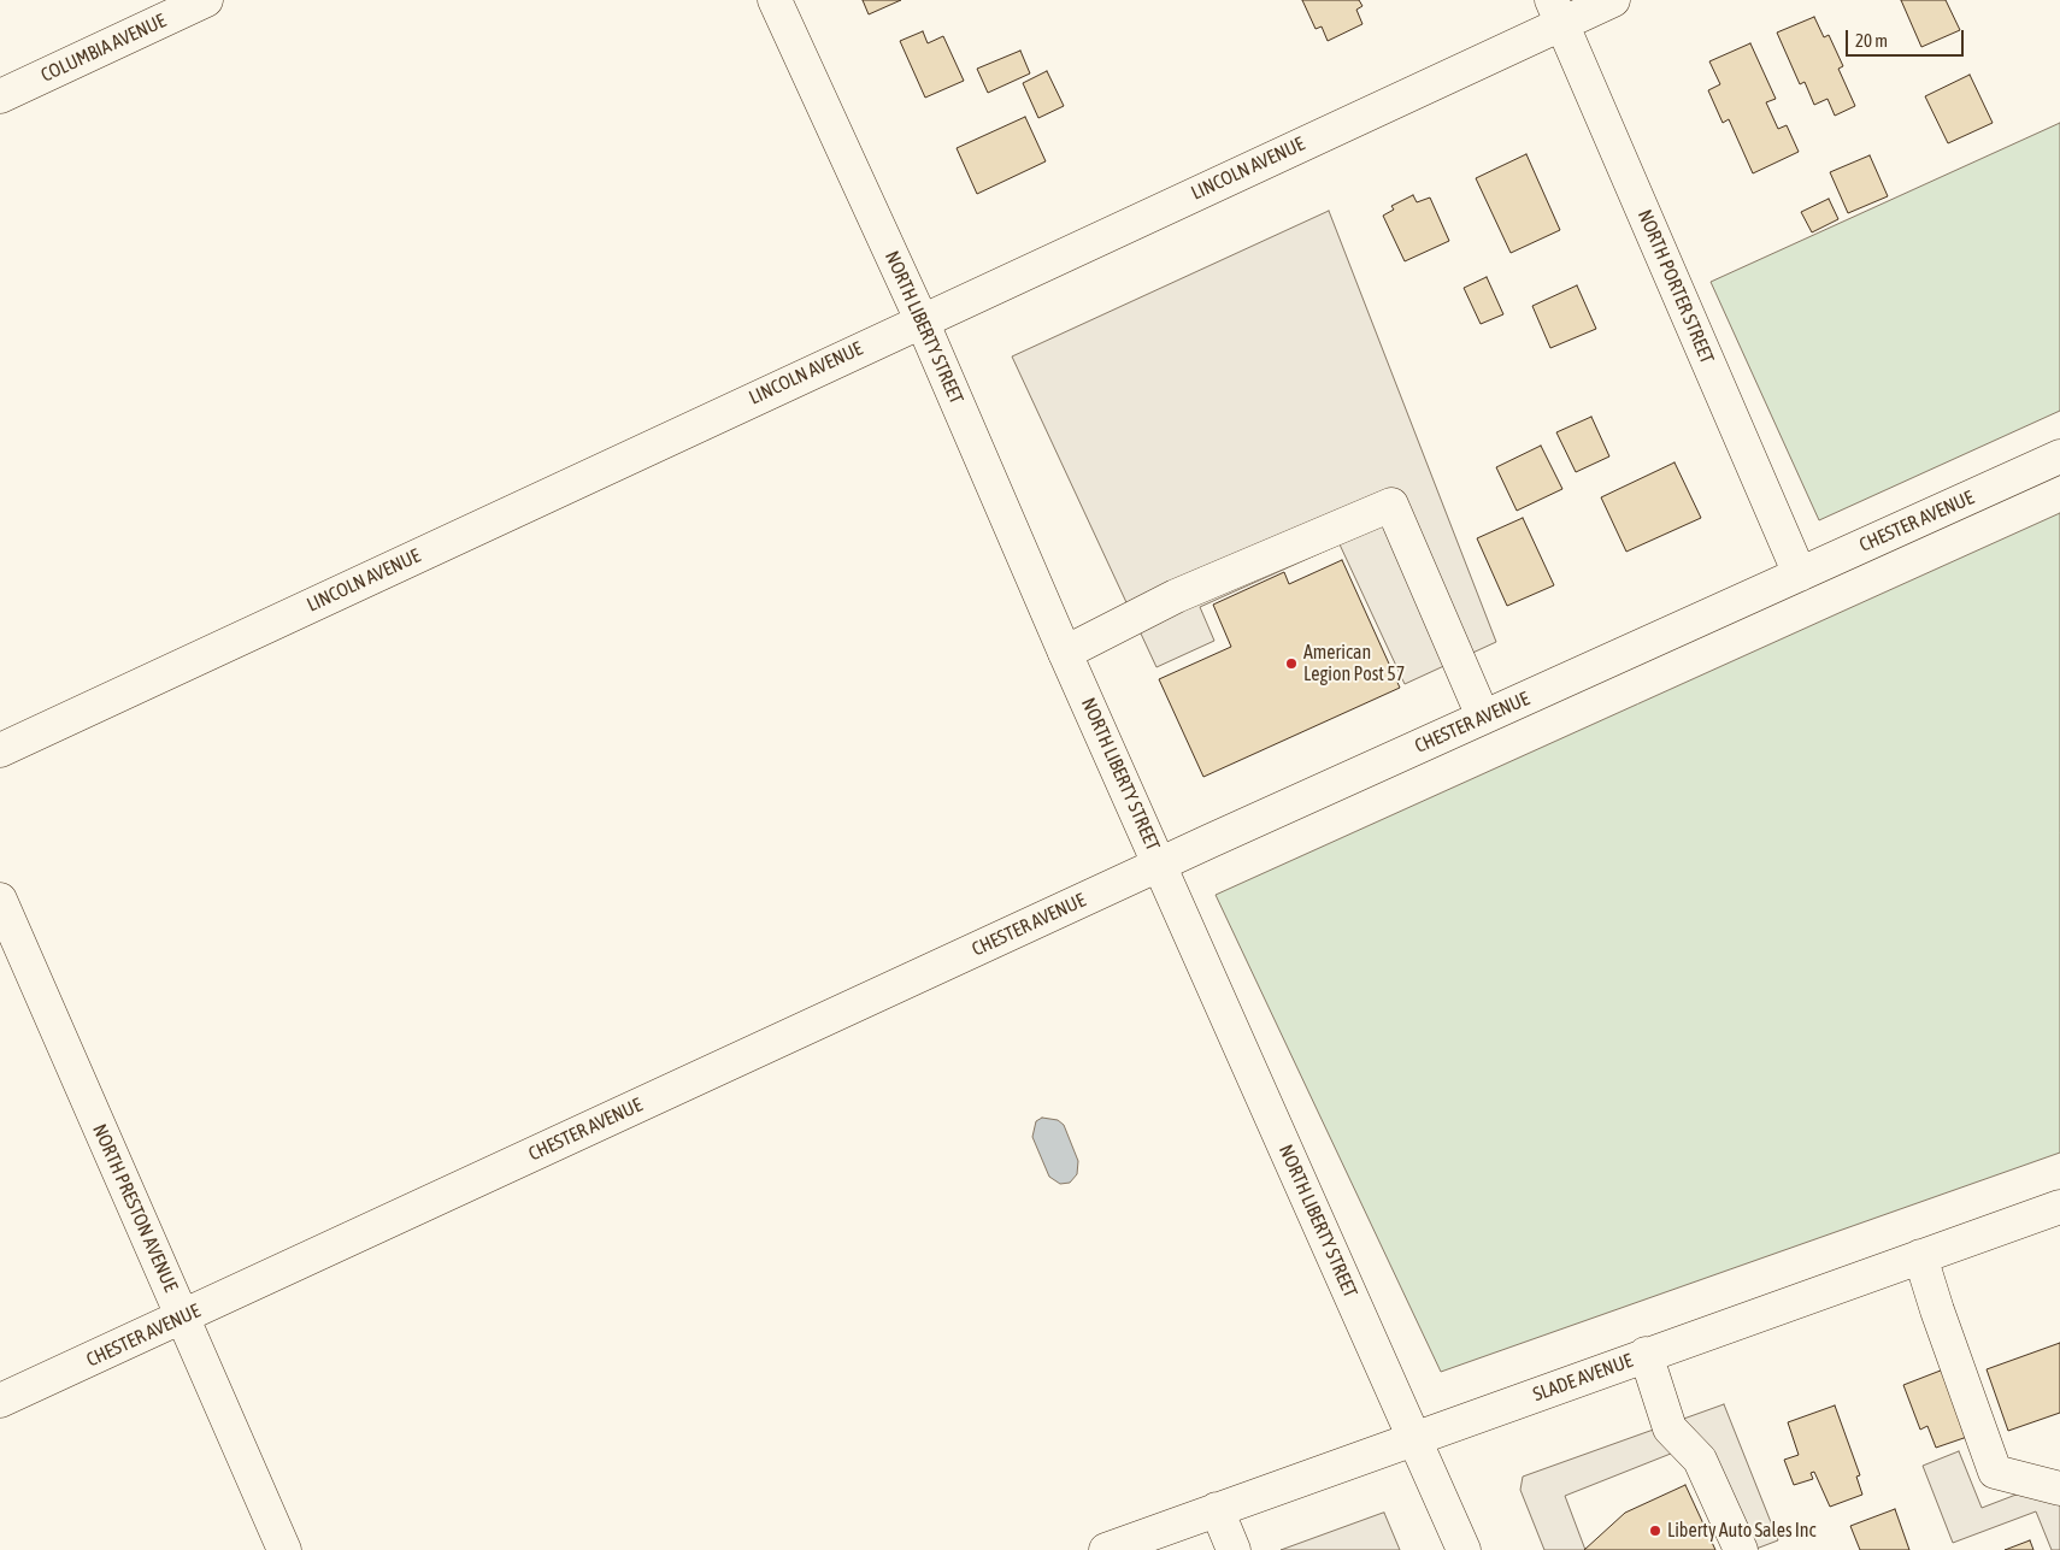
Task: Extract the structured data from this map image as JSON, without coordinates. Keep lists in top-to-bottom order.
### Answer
{
  "streets": {
    "street": [
      "COLUMBIA AVENUE",
      "LINCOLN AVENUE",
      "NORTH PORTER STREET",
      "NORTH LIBERTY STREET",
      "CHESTER AVENUE",
      "NORTH PRESTON AVENUE",
      "SLADE AVENUE"
    ]
  },
  "crossings": [
    ["LINCOLN AVENUE", "NORTH PORTER STREET"],
    ["LINCOLN AVENUE", "NORTH LIBERTY STREET"],
    ["NORTH PORTER STREET", "CHESTER AVENUE"],
    ["NORTH LIBERTY STREET", "CHESTER AVENUE"],
    ["NORTH LIBERTY STREET", "SLADE AVENUE"],
    ["CHESTER AVENUE", "NORTH PRESTON AVENUE"]
  ],
  "places": ["American Legion Post 57", "Liberty Auto Sales Inc"],
  "scale_bar": "20 m"
}
